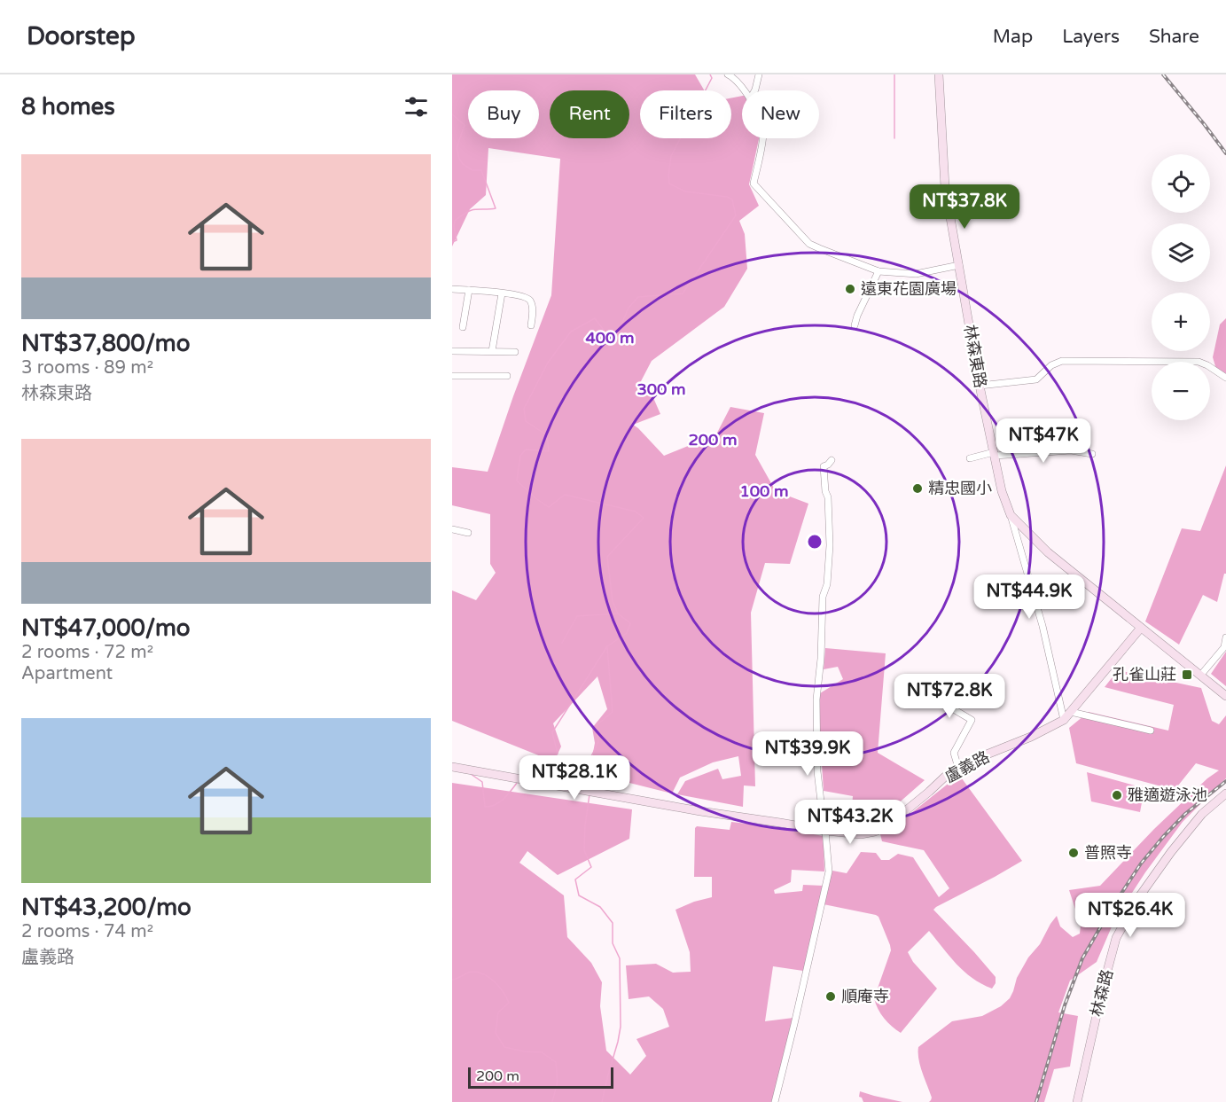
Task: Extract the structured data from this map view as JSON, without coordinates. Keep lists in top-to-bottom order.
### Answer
{
  "streets": {
    "main road": ["林森東路", "盧義路", "林森路"]
  },
  "crossings": [
    ["林森東路", "盧義路"]
  ],
  "places": {
    "other": [
      "遠東花園廣場",
      "精忠國小",
      "雅適遊泳池",
      "普照寺",
      "順庵寺"
    ],
    "transit": ["孔雀山莊"]
  },
  "scale_bar": "200 m",
  "page": {
    "header": "Doorstep",
    "nav": ["Map", "Layers", "Share"],
    "heading": "8 homes",
    "chip": [
      "Buy",
      "Rent",
      "Filters",
      "New"
    ],
    "list": [
      {
        "name": "NT$37,800/mo",
        "note": "3 rooms · 89 m² · 林森東路"
      },
      {
        "name": "NT$47,000/mo",
        "note": "2 rooms · 72 m² · Apartment"
      },
      {
        "name": "NT$43,200/mo",
        "note": "2 rooms · 74 m² · 盧義路"
      }
    ],
    "map_buttons": ["+", "−"],
    "price": [
      "NT$37.8K",
      "NT$47K",
      "NT$44.9K",
      "NT$72.8K",
      "NT$39.9K",
      "NT$28.1K",
      "NT$43.2K",
      "NT$26.4K"
    ],
    "scale": "200 m"
  },
  "rings": [
    "400 m",
    "300 m",
    "200 m",
    "100 m"
  ]
}
